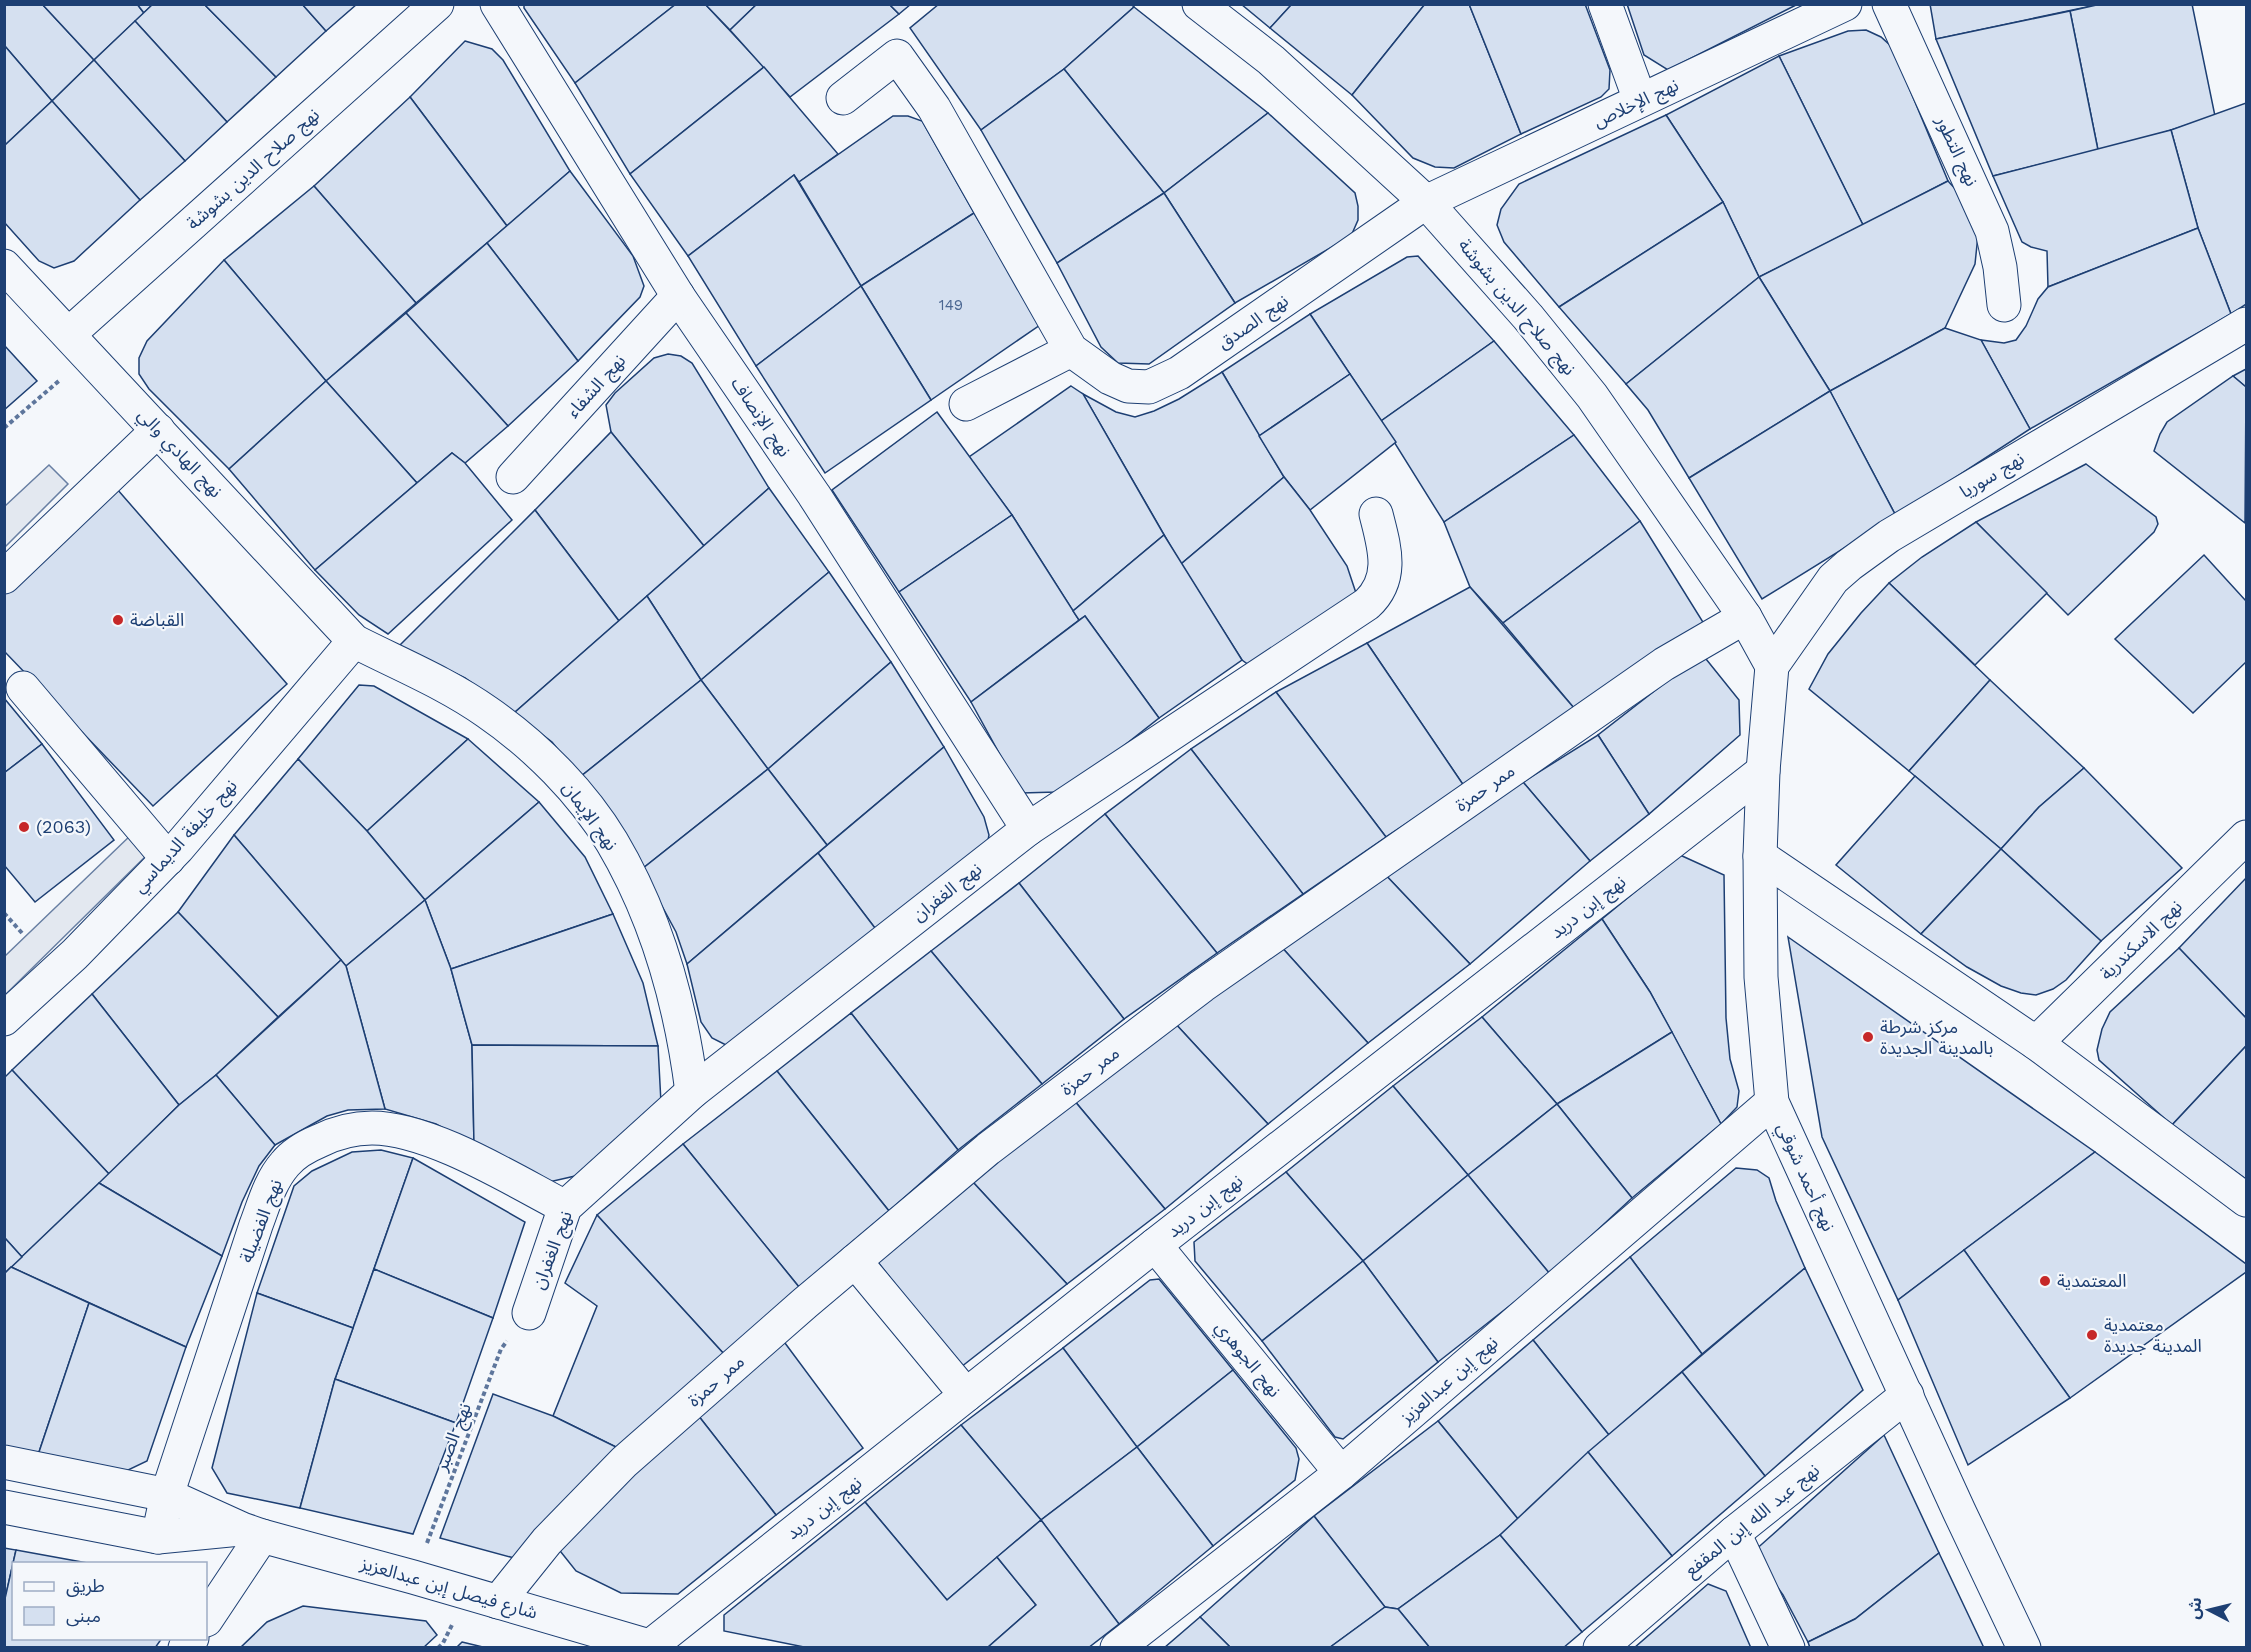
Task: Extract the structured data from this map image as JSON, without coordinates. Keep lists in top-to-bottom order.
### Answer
{
  "streets": {
    "street": [
      "نهج الإخلاص",
      "نهج التطور",
      "نهج صلاح الدين بشوشة",
      "نهج الصدق",
      "نهج الشفاء",
      "نهج الإنصاف",
      "نهج الهادي والي",
      "نهج سوريا",
      "ممر حمزة",
      "نهج الإيمان",
      "نهج خليفة الديماسي",
      "نهج الغفران",
      "نهج إبن دريد",
      "نهج الاسكندرية",
      "نهج أحمد شوقي",
      "نهج الفضيلة",
      "نهج الجوهري",
      "نهج إبن عبدالعزيز",
      "نهج عبد الله إبن المقفع",
      "شارع فيصل إبن عبدالعزيز"
    ],
    "path": ["نهج الصبر"]
  },
  "crossings": [
    ["نهج الإخلاص", "نهج صلاح الدين بشوشة"],
    ["نهج الإخلاص", "نهج الصدق"],
    ["نهج صلاح الدين بشوشة", "نهج الصدق"],
    ["نهج صلاح الدين بشوشة", "نهج الهادي والي"],
    ["نهج صلاح الدين بشوشة", "نهج سوريا"],
    ["نهج صلاح الدين بشوشة", "ممر حمزة"],
    ["نهج صلاح الدين بشوشة", "نهج أحمد شوقي"],
    ["نهج الشفاء", "نهج الإنصاف"],
    ["نهج الإنصاف", "نهج الغفران"],
    ["نهج الهادي والي", "نهج الإيمان"],
    ["نهج الهادي والي", "نهج خليفة الديماسي"],
    ["نهج سوريا", "نهج أحمد شوقي"],
    ["ممر حمزة", "شارع فيصل إبن عبدالعزيز"],
    ["نهج الإيمان", "نهج خليفة الديماسي"],
    ["نهج الإيمان", "نهج الغفران"],
    ["نهج الغفران", "نهج الفضيلة"],
    ["نهج الغفران", "نهج الصبر"],
    ["نهج إبن دريد", "نهج أحمد شوقي"],
    ["نهج إبن دريد", "نهج الجوهري"],
    ["نهج إبن دريد", "شارع فيصل إبن عبدالعزيز"],
    ["نهج أحمد شوقي", "نهج إبن عبدالعزيز"],
    ["نهج أحمد شوقي", "نهج عبد الله إبن المقفع"],
    ["نهج الفضيلة", "شارع فيصل إبن عبدالعزيز"],
    ["نهج الجوهري", "نهج إبن عبدالعزيز"],
    ["نهج الصبر", "شارع فيصل إبن عبدالعزيز"]
  ],
  "places": [
    "القباضة",
    "(2063)",
    "مركز شرطة بالمدينة الجديدة",
    "المعتمدية",
    "معتمدية المدينة جديدة"
  ],
  "house_numbers": ["149"],
  "legend": ["طريق", "مبنى"],
  "north": "left"
}
